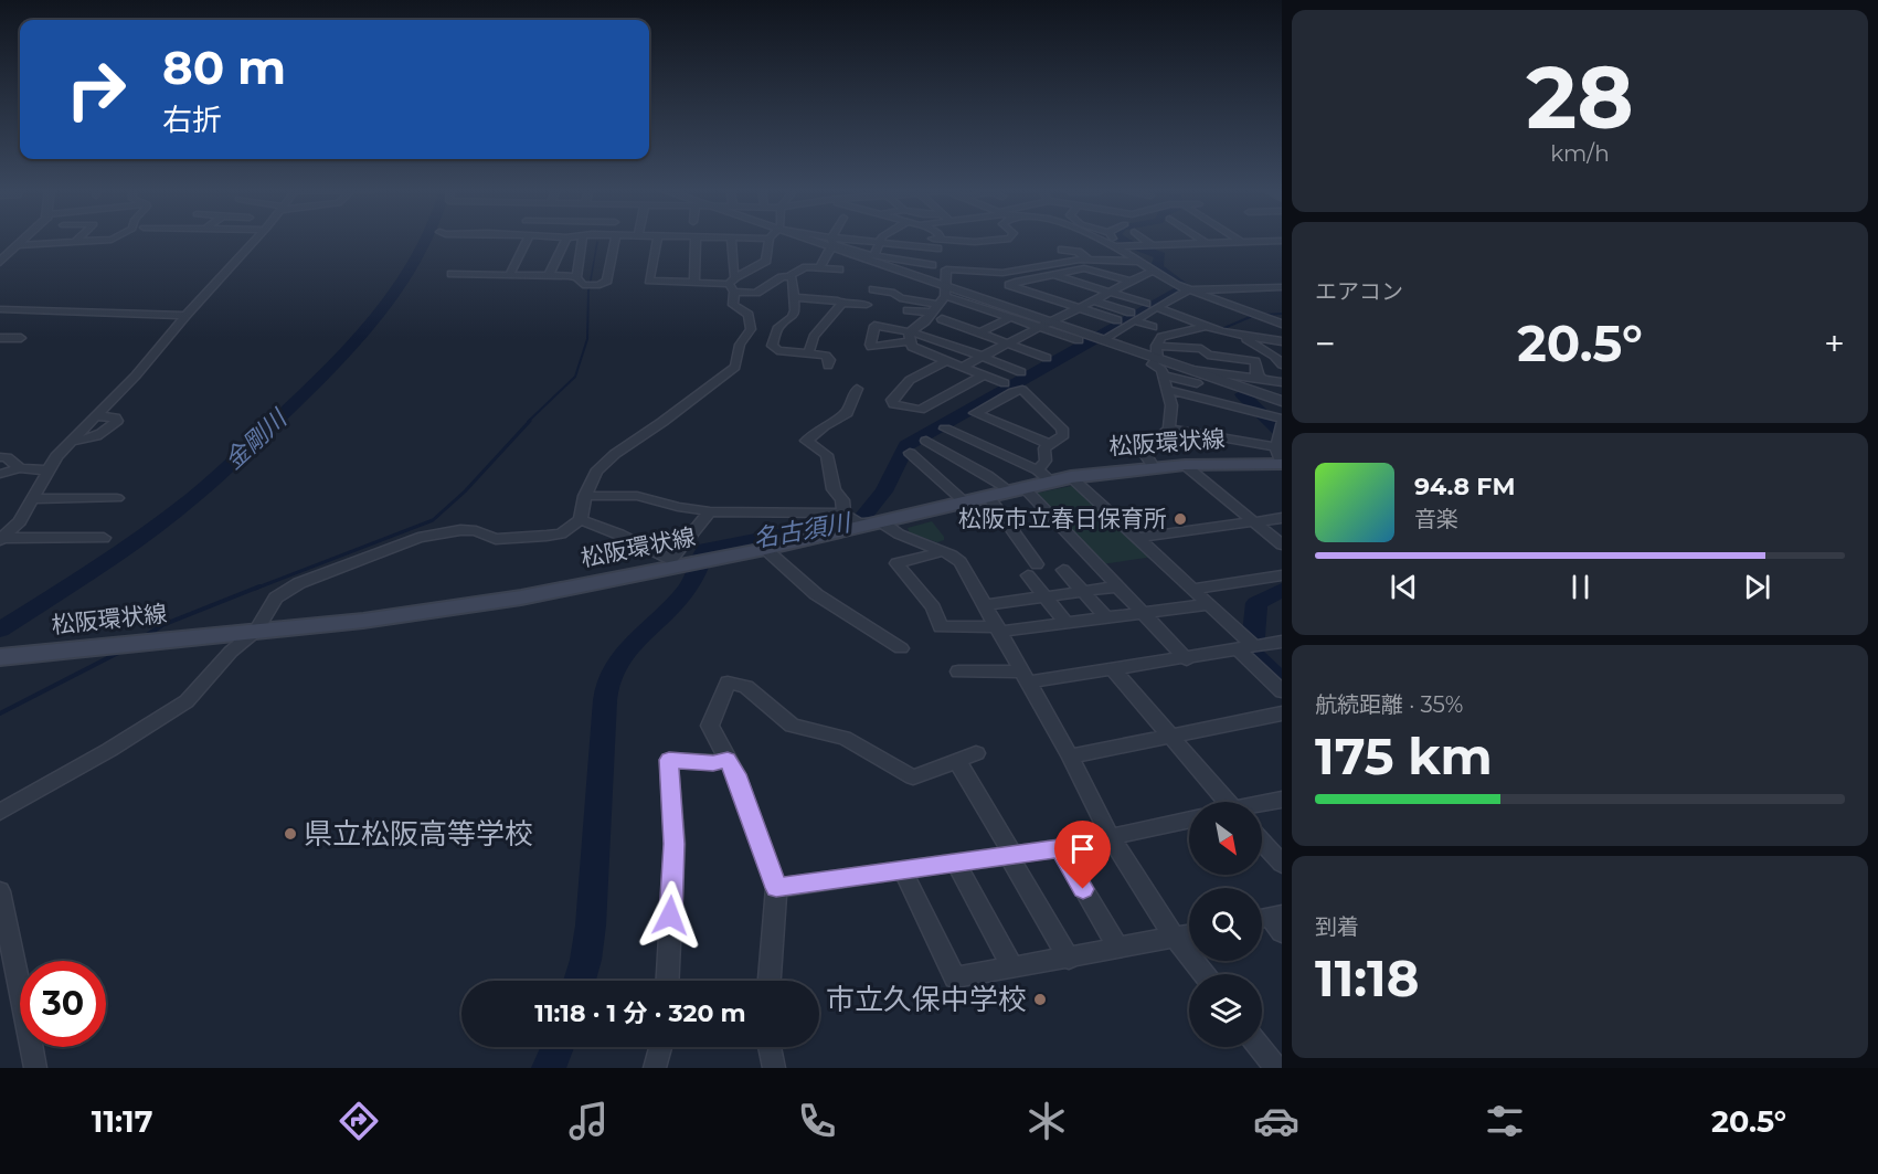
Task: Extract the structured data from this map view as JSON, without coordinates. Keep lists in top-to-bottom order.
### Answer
{
  "streets": {
    "main road": ["松阪環状線"]
  },
  "water": ["金剛川", "名古須川"],
  "places": ["松阪市立春日保育所", "県立松阪高等学校", "市立久保中学校"],
  "north": "bottom right",
  "page": {
    "tile": [
      ["28", "km/h"],
      "エアコン",
      ["航続距離 · 35%", "175 km"],
      ["到着", "11:18"]
    ],
    "turn": ["80 m", "右折"],
    "heat": ["−", "20.5°", "+"],
    "song": ["94.8 FM", "音楽"],
    "limit": "30",
    "trip": "11:18 · 1 分 · 320 m",
    "tabs": ["11:17", "20.5°"]
  }
}
